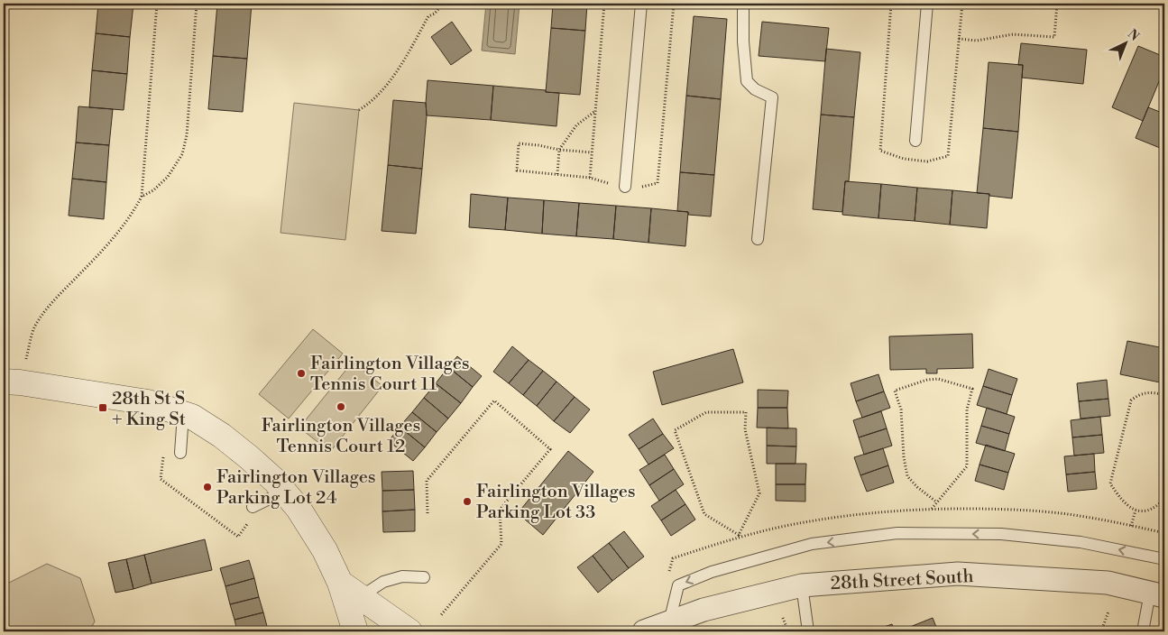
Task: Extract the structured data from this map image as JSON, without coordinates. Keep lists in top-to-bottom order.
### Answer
{
  "streets": {
    "street": ["28th Street South"]
  },
  "places": {
    "other": [
      "Fairlington Villages Tennis Court 11",
      "Fairlington Villages Tennis Court 12",
      "Fairlington Villages Parking Lot 24",
      "Fairlington Villages Parking Lot 33"
    ],
    "transit": ["28th St S + King St"]
  },
  "north": "top right"
}
